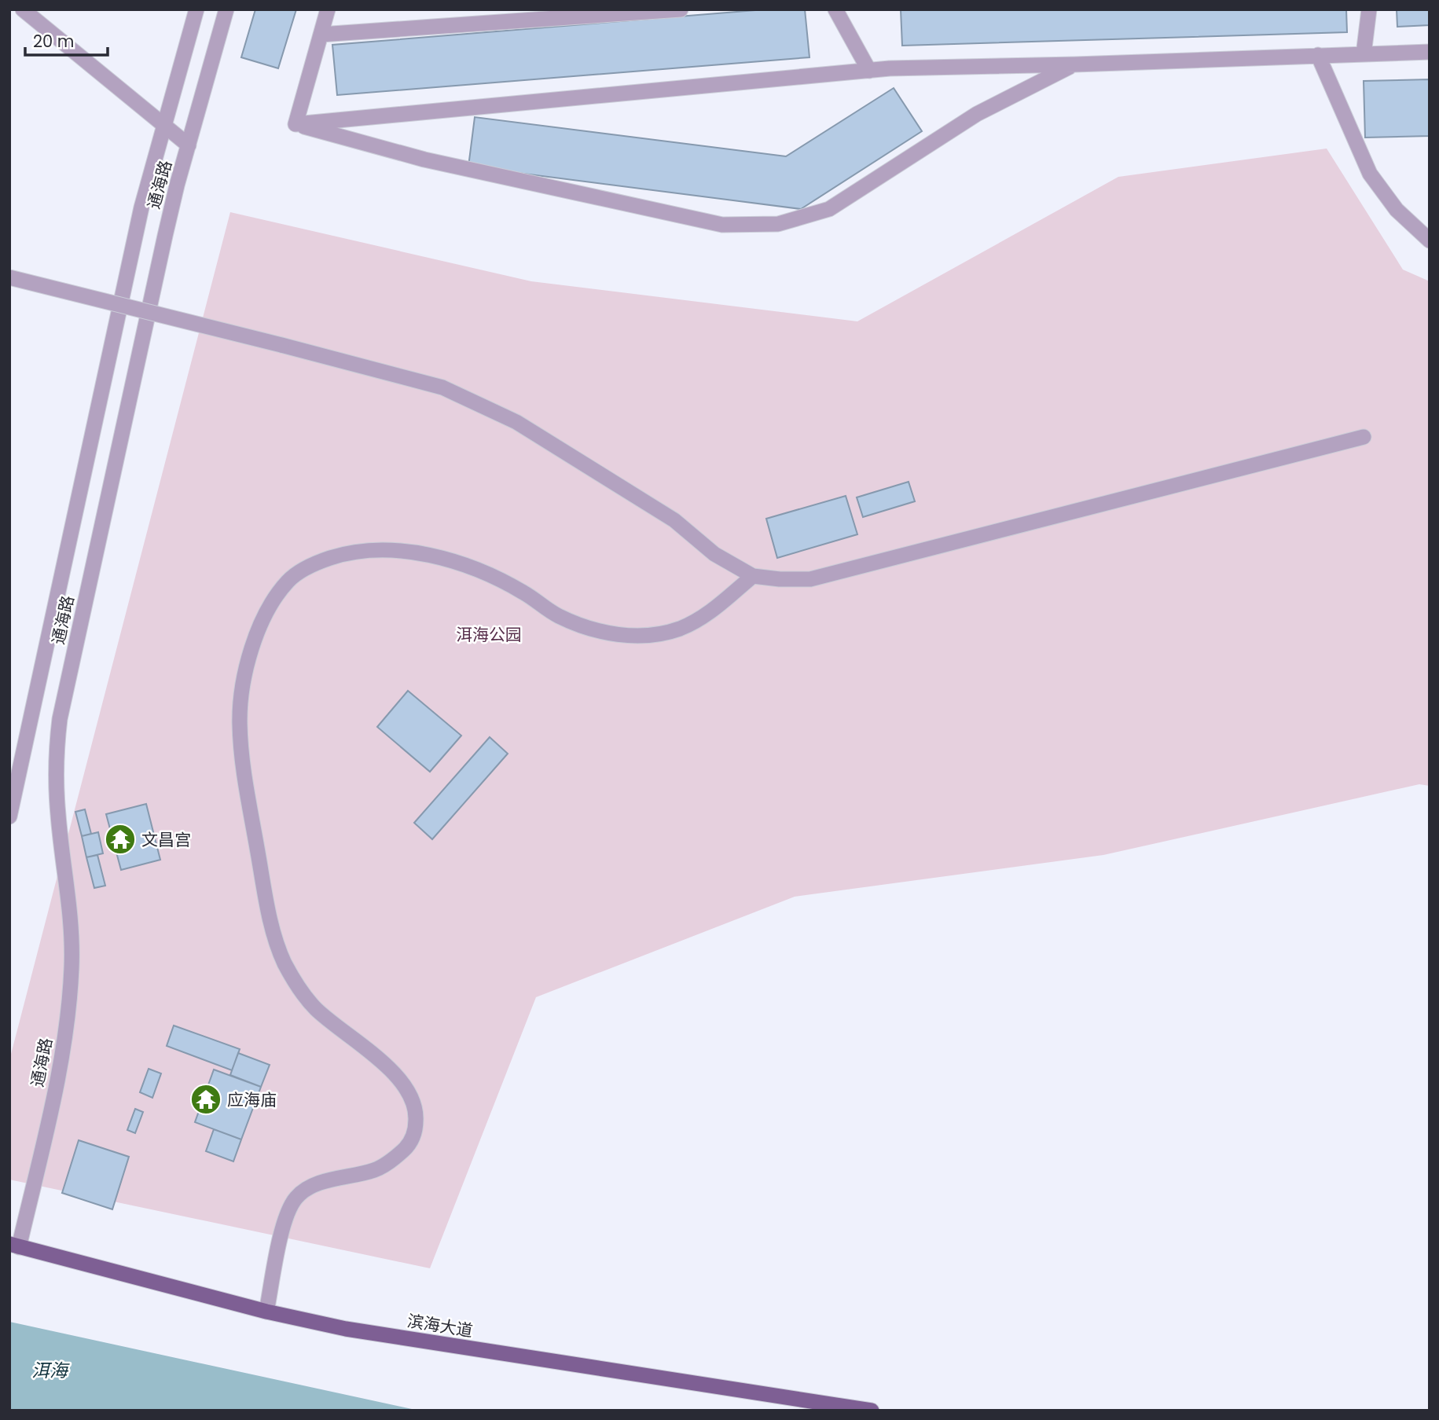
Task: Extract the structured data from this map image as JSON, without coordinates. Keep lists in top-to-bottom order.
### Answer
{
  "streets": {
    "main road": ["滨海大道"],
    "street": ["通海路"]
  },
  "crossings": [
    ["通海路", "滨海大道"]
  ],
  "water": ["洱海"],
  "parks": ["洱海公园"],
  "places": {
    "temple": ["文昌宫", "应海庙"]
  },
  "scale_bar": "20 m"
}
